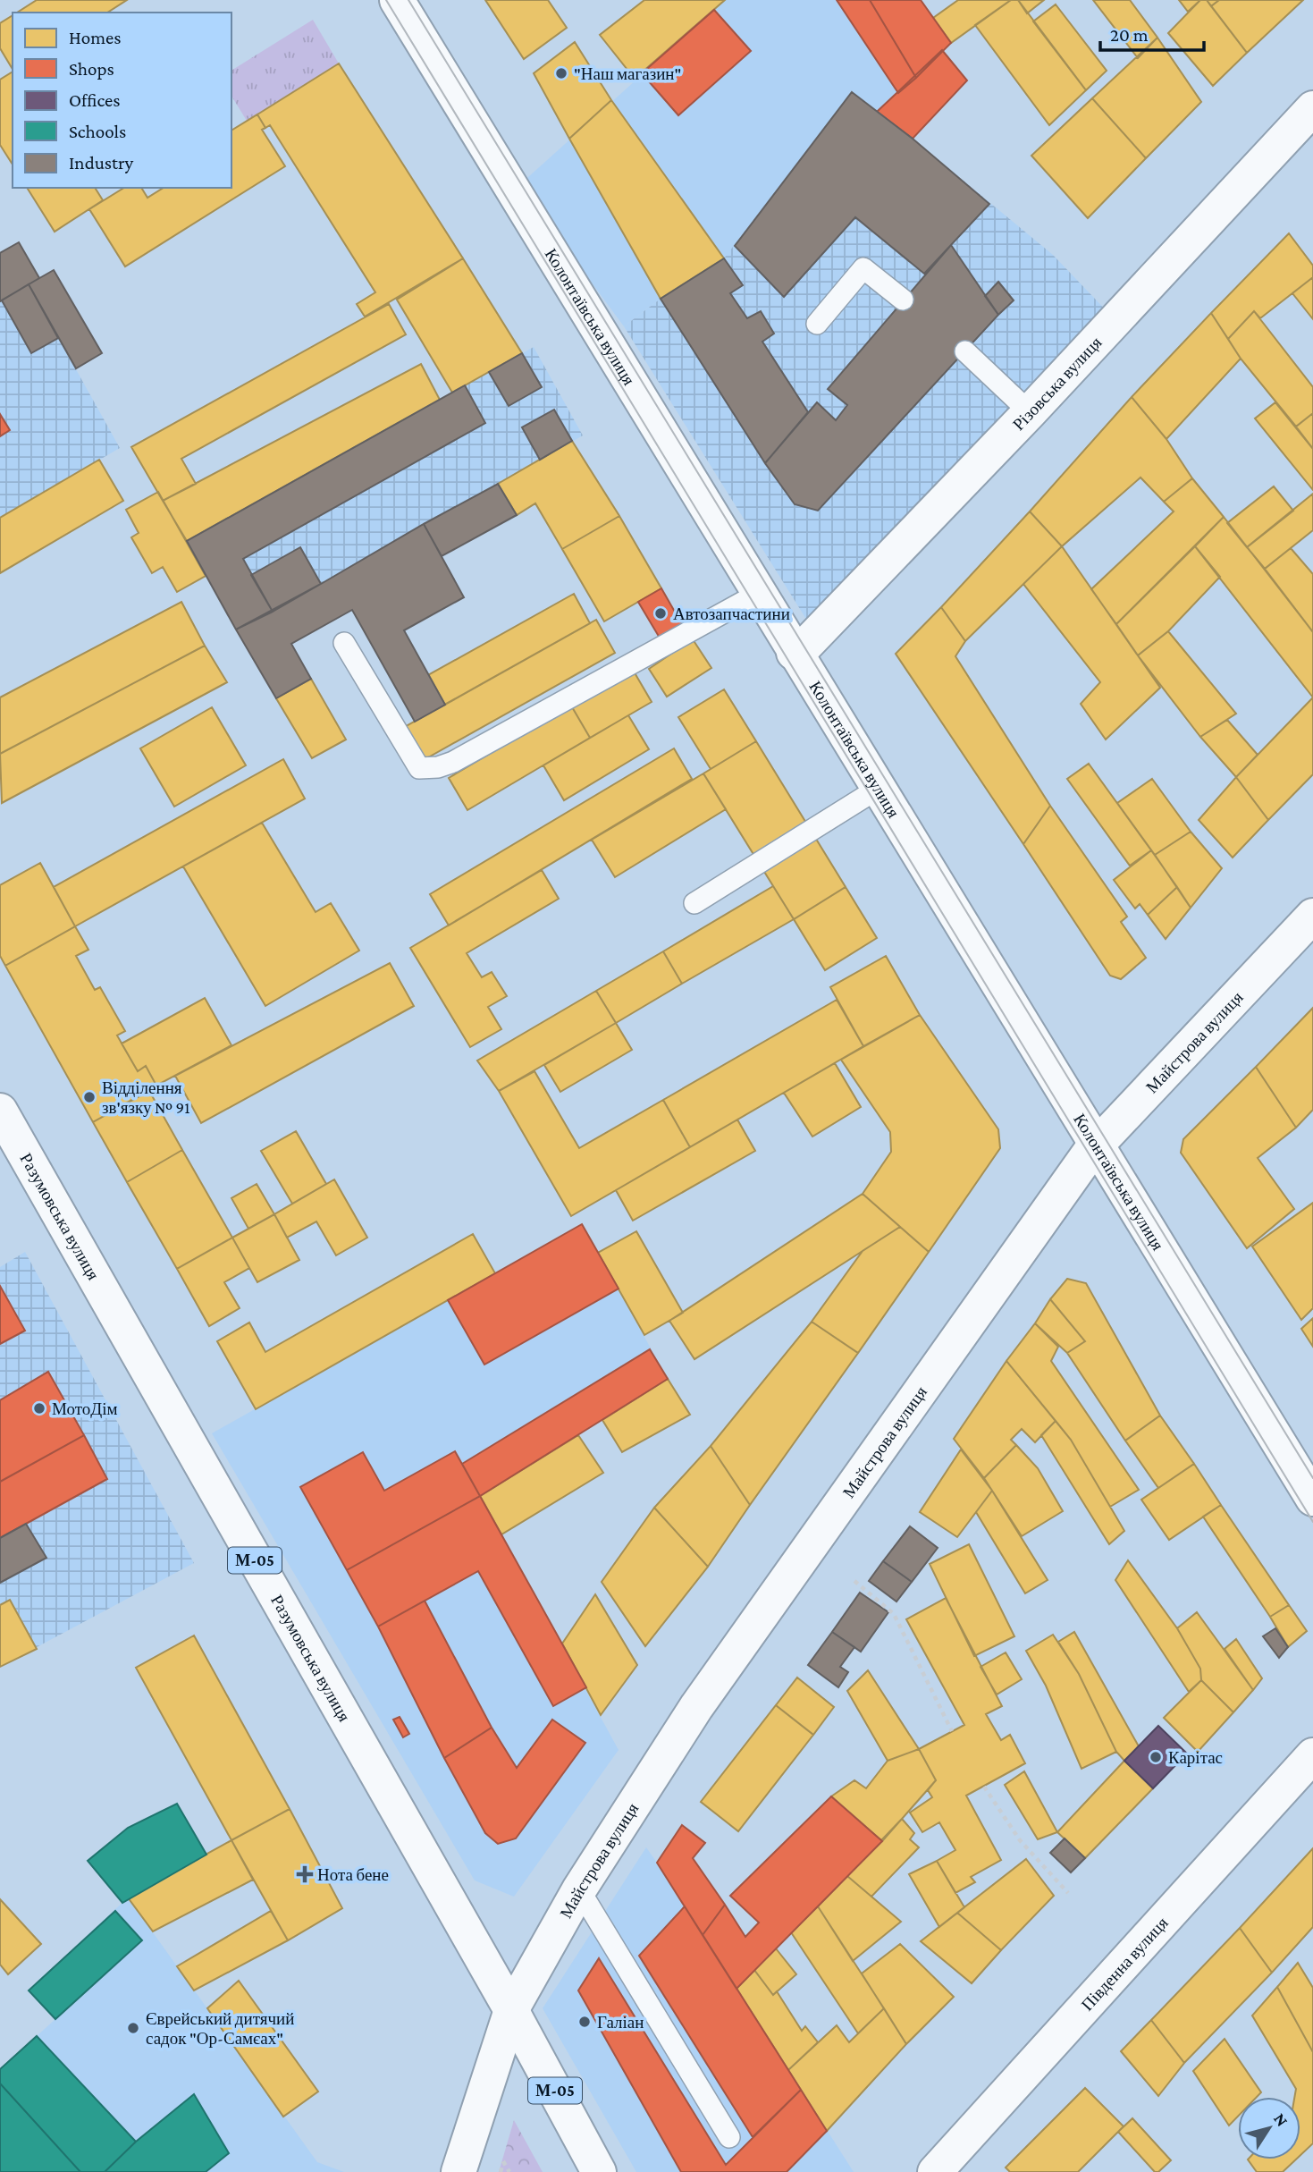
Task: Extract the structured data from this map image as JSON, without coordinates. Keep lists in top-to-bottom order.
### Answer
{
  "streets": {
    "main road": [
      "Колонтаївська вулиця",
      "Різовська вулиця",
      "Майстрова вулиця",
      "Разумовська вулиця",
      "М-05",
      "Південна вулиця"
    ]
  },
  "crossings": [
    ["Колонтаївська вулиця", "Різовська вулиця"],
    ["Колонтаївська вулиця", "Майстрова вулиця"],
    ["Майстрова вулиця", "Разумовська вулиця"]
  ],
  "places": {
    "other": [
      "\"Наш магазин\"",
      "Автозапчастини",
      "Відділення зв'язку № 91",
      "МотоДім",
      "Карітас",
      "Галіан",
      "Єврейський дитячий садок \"Ор-Самєах\""
    ],
    "health": ["Нота бене"]
  },
  "legend": [
    "Homes",
    "Shops",
    "Offices",
    "Schools",
    "Industry"
  ],
  "scale_bar": "20 m",
  "north": "top right"
}
